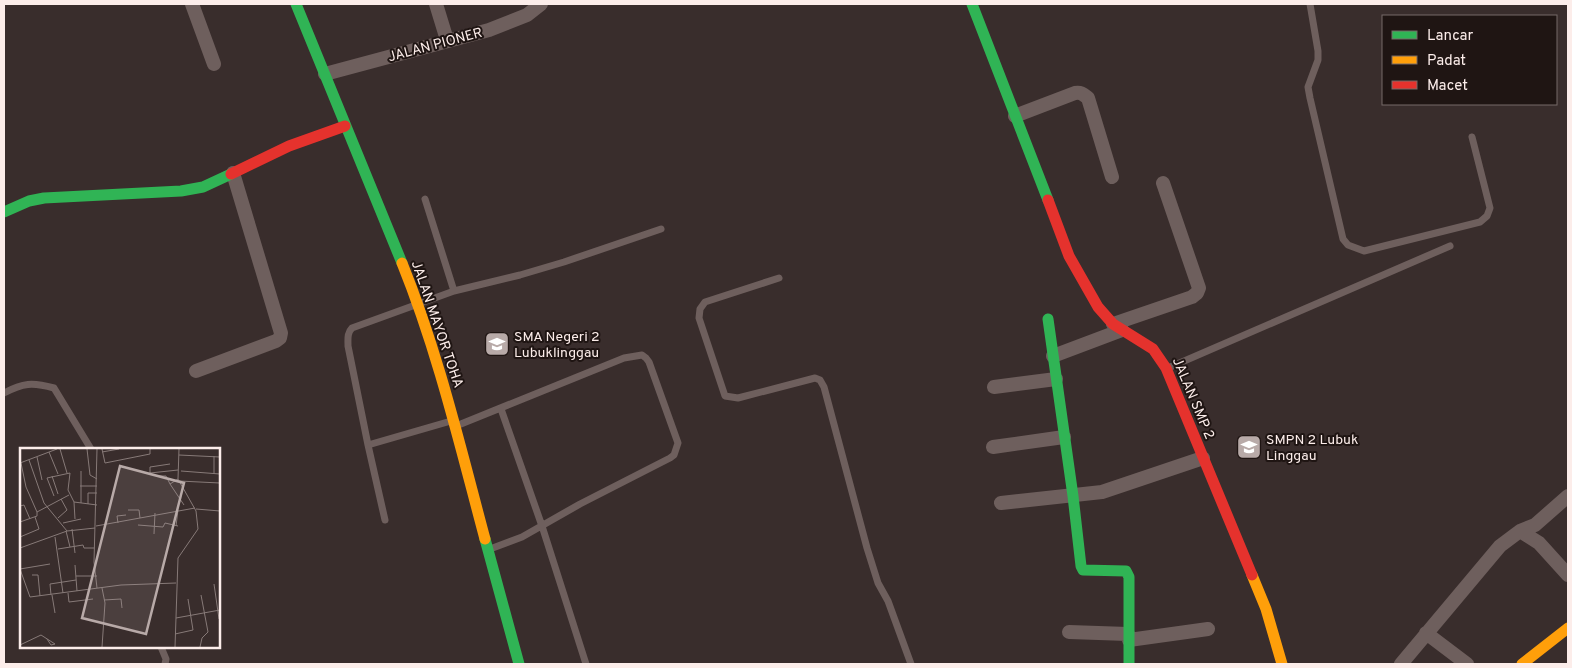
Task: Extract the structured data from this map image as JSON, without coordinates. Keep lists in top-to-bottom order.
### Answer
{
  "streets": {
    "street": ["JALAN PIONER", "JALAN MAYOR TOHA", "JALAN SMP 2"]
  },
  "crossings": [
    ["JALAN PIONER", "JALAN MAYOR TOHA"]
  ],
  "places": {
    "school or university": ["SMA Negeri 2 Lubuklinggau", "SMPN 2 Lubuk Linggau"]
  },
  "legend": ["Lancar", "Padat", "Macet"]
}
